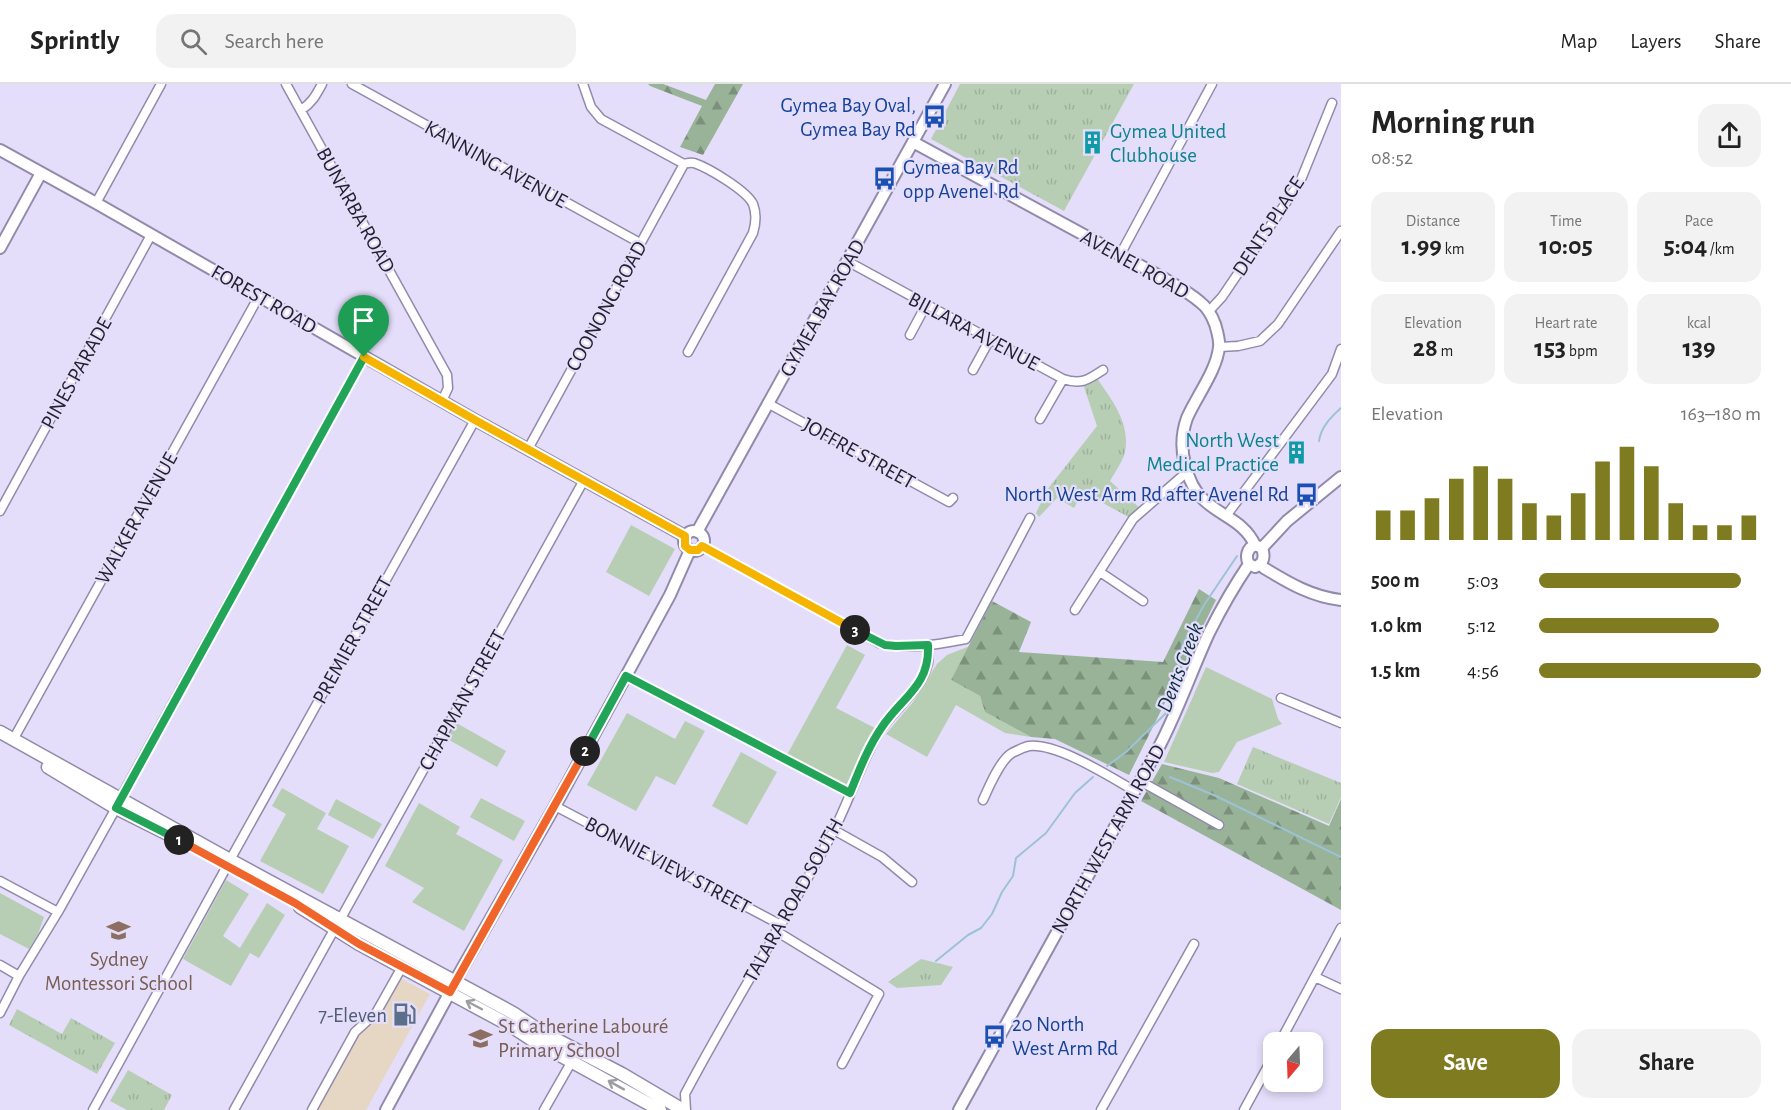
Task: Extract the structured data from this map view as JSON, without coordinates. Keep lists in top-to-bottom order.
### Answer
{
  "streets": {
    "street": [
      "KANNING AVENUE",
      "BUNARBA ROAD",
      "DENTS PLACE",
      "AVENEL ROAD",
      "FOREST ROAD",
      "COONONG ROAD",
      "GYMEA BAY ROAD",
      "BILLARA AVENUE",
      "PINES PARADE",
      "JOFFRE STREET",
      "WALKER AVENUE",
      "PREMIER STREET",
      "CHAPMAN STREET",
      "NORTH WEST ARM ROAD",
      "BONNIE VIEW STREET",
      "TALARA ROAD SOUTH"
    ]
  },
  "crossings": [
    ["KANNING AVENUE", "COONONG ROAD"],
    ["BUNARBA ROAD", "FOREST ROAD"],
    ["DENTS PLACE", "AVENEL ROAD"],
    ["AVENEL ROAD", "GYMEA BAY ROAD"],
    ["FOREST ROAD", "COONONG ROAD"],
    ["FOREST ROAD", "GYMEA BAY ROAD"],
    ["FOREST ROAD", "PINES PARADE"],
    ["FOREST ROAD", "WALKER AVENUE"],
    ["FOREST ROAD", "PREMIER STREET"],
    ["FOREST ROAD", "CHAPMAN STREET"],
    ["GYMEA BAY ROAD", "BILLARA AVENUE"],
    ["GYMEA BAY ROAD", "JOFFRE STREET"],
    ["BONNIE VIEW STREET", "TALARA ROAD SOUTH"]
  ],
  "water": ["Dents Creek"],
  "places": {
    "bus stop": [
      "Gymea Bay Oval, Gymea Bay Rd",
      "Gymea Bay Rd opp Avenel Rd",
      "North West Arm Rd after Avenel Rd",
      "20 North West Arm Rd"
    ],
    "building": ["Gymea United Clubhouse", "North West Medical Practice"],
    "school or university": ["Sydney Montessori School", "St Catherine Labouré Primary School"],
    "fuel station": ["7-Eleven"]
  },
  "north": "bottom",
  "page": {
    "header": "Sprintly",
    "search": "Search here",
    "nav": ["Map", "Layers", "Share"],
    "heading": ["Morning run", "08:52"],
    "stats": [
      ["Distance", "1.99 km"],
      ["Time", "10:05"],
      ["Pace", "5:04 /km"],
      ["Elevation", "28 m"],
      ["Heart rate", "153 bpm"],
      ["kcal", "139"]
    ],
    "chart": ["Elevation", "163–180 m"],
    "list": [
      {
        "name": "500 m",
        "note": "5:03"
      },
      {
        "name": "1.0 km",
        "note": "5:12"
      },
      {
        "name": "1.5 km",
        "note": "4:56"
      }
    ],
    "pins": ["3", "2", "1"],
    "buttons": ["Save", "Share"]
  }
}
